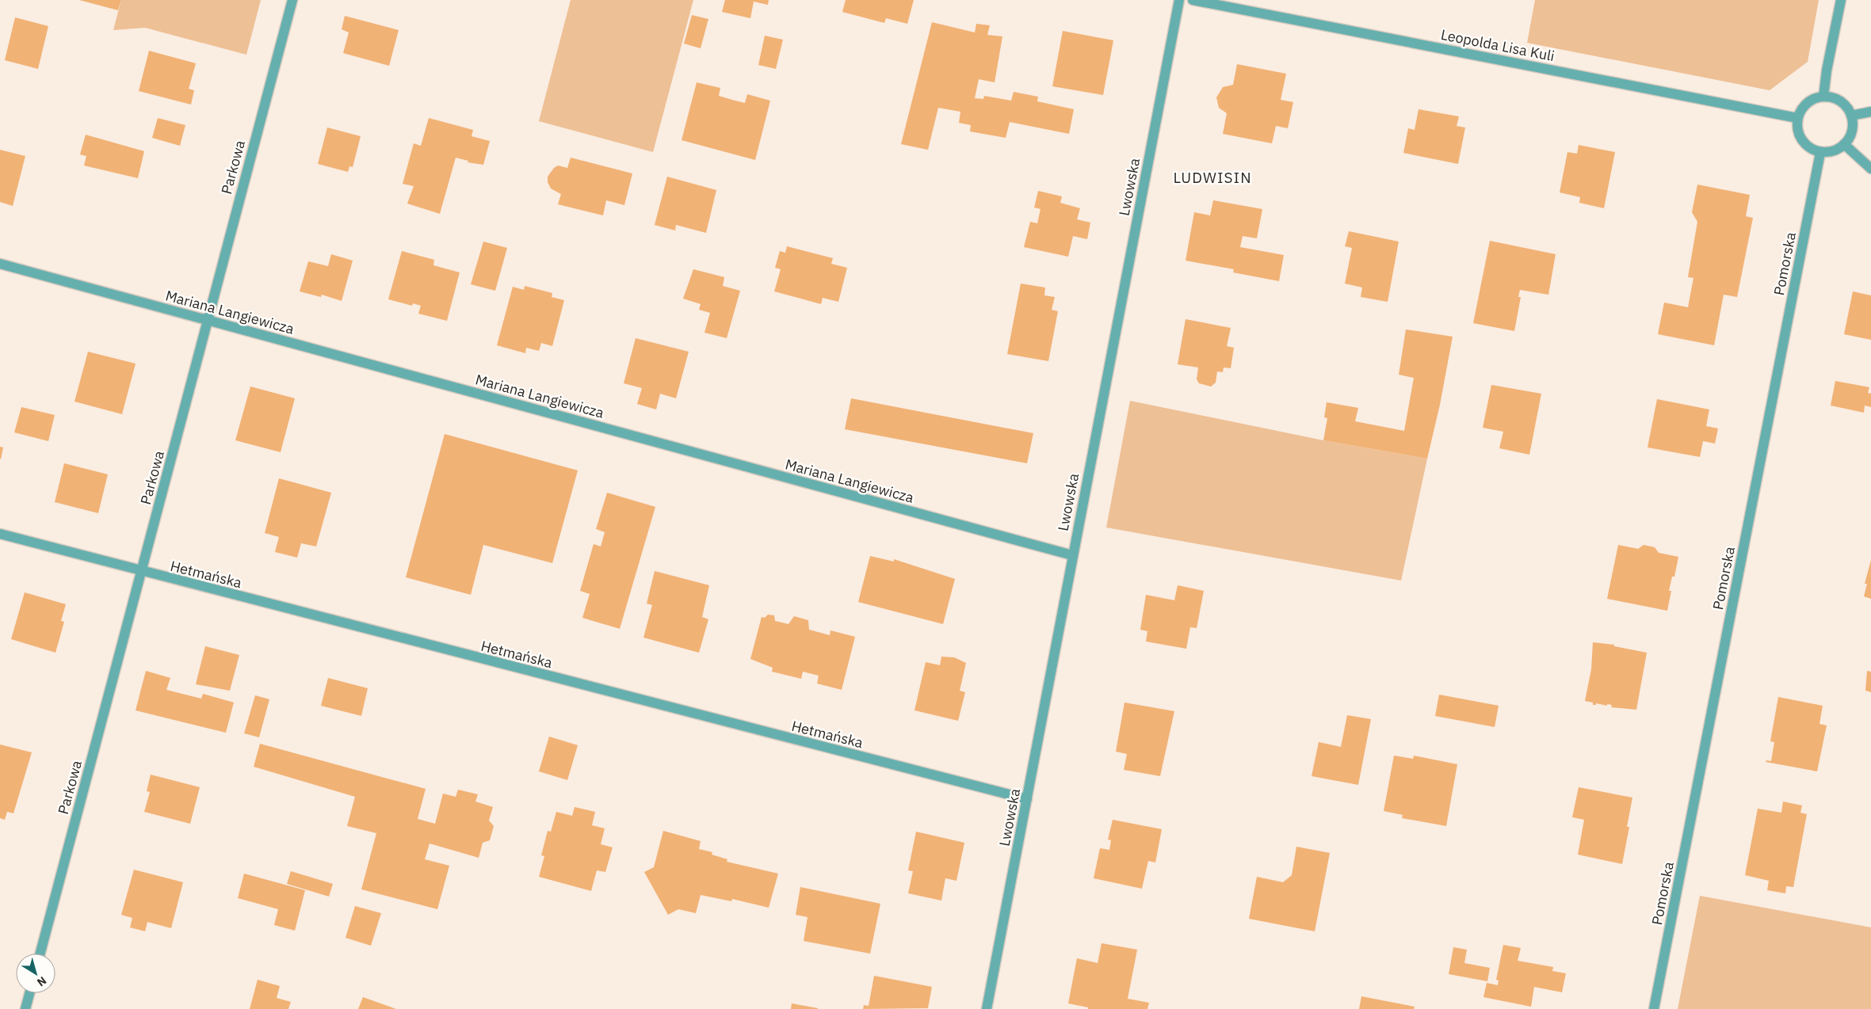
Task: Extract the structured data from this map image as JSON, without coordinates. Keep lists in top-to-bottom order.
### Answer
{
  "streets": {
    "street": [
      "Leopolda Lisa Kuli",
      "Parkowa",
      "Lwowska",
      "Pomorska",
      "Mariana Langiewicza",
      "Hetmańska"
    ]
  },
  "crossings": [
    ["Leopolda Lisa Kuli", "Pomorska"],
    ["Parkowa", "Mariana Langiewicza"],
    ["Parkowa", "Hetmańska"],
    ["Lwowska", "Mariana Langiewicza"],
    ["Lwowska", "Hetmańska"]
  ],
  "districts": ["LUDWISIN"],
  "north": "bottom right"
}
